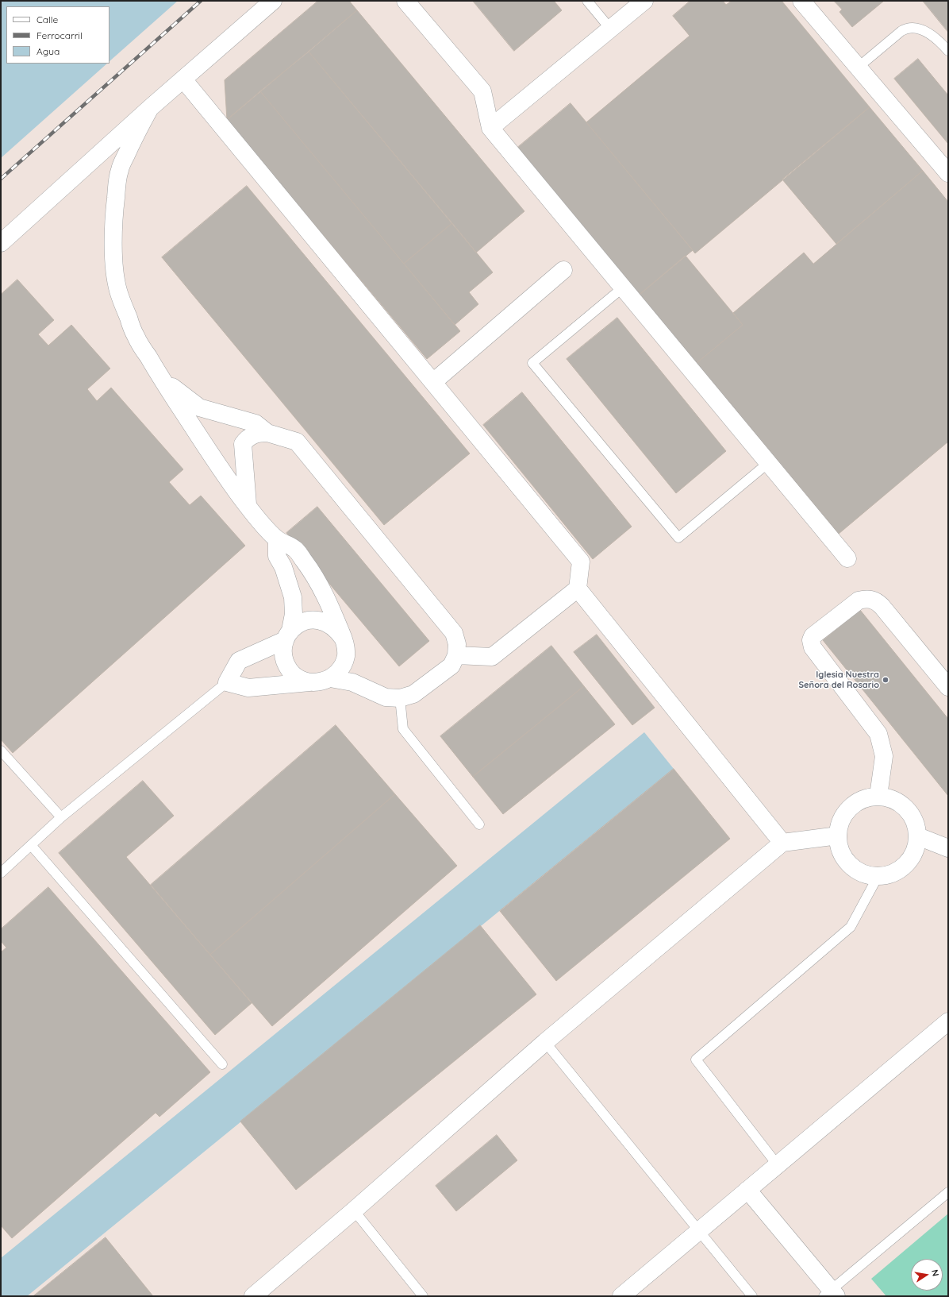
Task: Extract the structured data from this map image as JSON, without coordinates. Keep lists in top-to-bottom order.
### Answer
{
  "places": ["Iglesia Nuestra Señora del Rosario"],
  "legend": ["Calle", "Ferrocarril", "Agua"],
  "north": "right"
}
